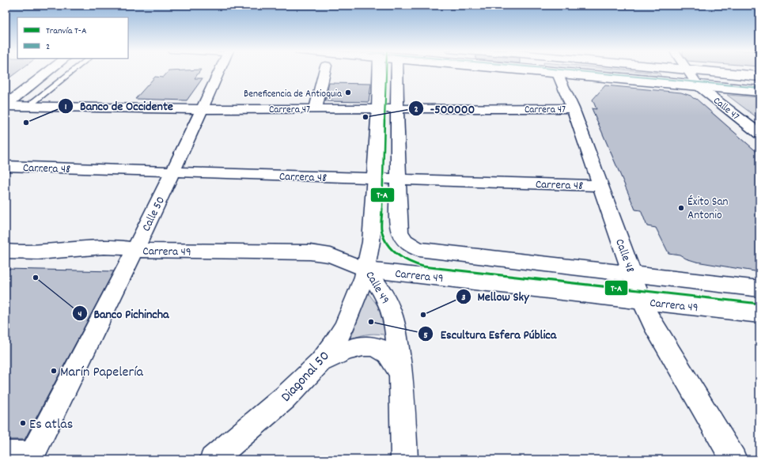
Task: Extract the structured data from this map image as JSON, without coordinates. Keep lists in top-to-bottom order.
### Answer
{
  "streets": {
    "street": [
      "Calle 47",
      "Carrera 47",
      "Carrera 48",
      "Calle 50",
      "Carrera 49",
      "Calle 48",
      "Calle 49",
      "Diagonal 50"
    ]
  },
  "crossings": [
    ["Carrera 47", "Calle 50"],
    ["Carrera 47", "Calle 48"],
    ["Carrera 47", "Calle 49"],
    ["Carrera 48", "Calle 50"],
    ["Carrera 48", "Calle 48"],
    ["Carrera 48", "Calle 49"],
    ["Calle 50", "Carrera 49"],
    ["Carrera 49", "Calle 48"],
    ["Carrera 49", "Calle 49"],
    ["Carrera 49", "Diagonal 50"],
    ["Calle 49", "Diagonal 50"]
  ],
  "places": [
    "Beneficencia de Antioquia",
    "-500000",
    "Banco de Occidente",
    "Éxito San Antonio",
    "Banco Pichincha",
    "Mellow Sky",
    "Escultura Esfera Pública",
    "Marín Papelería",
    "Es atlas"
  ],
  "lines": ["tram line T-A", "transit line 2"],
  "legend": ["Tranvía T-A", "2"]
}
